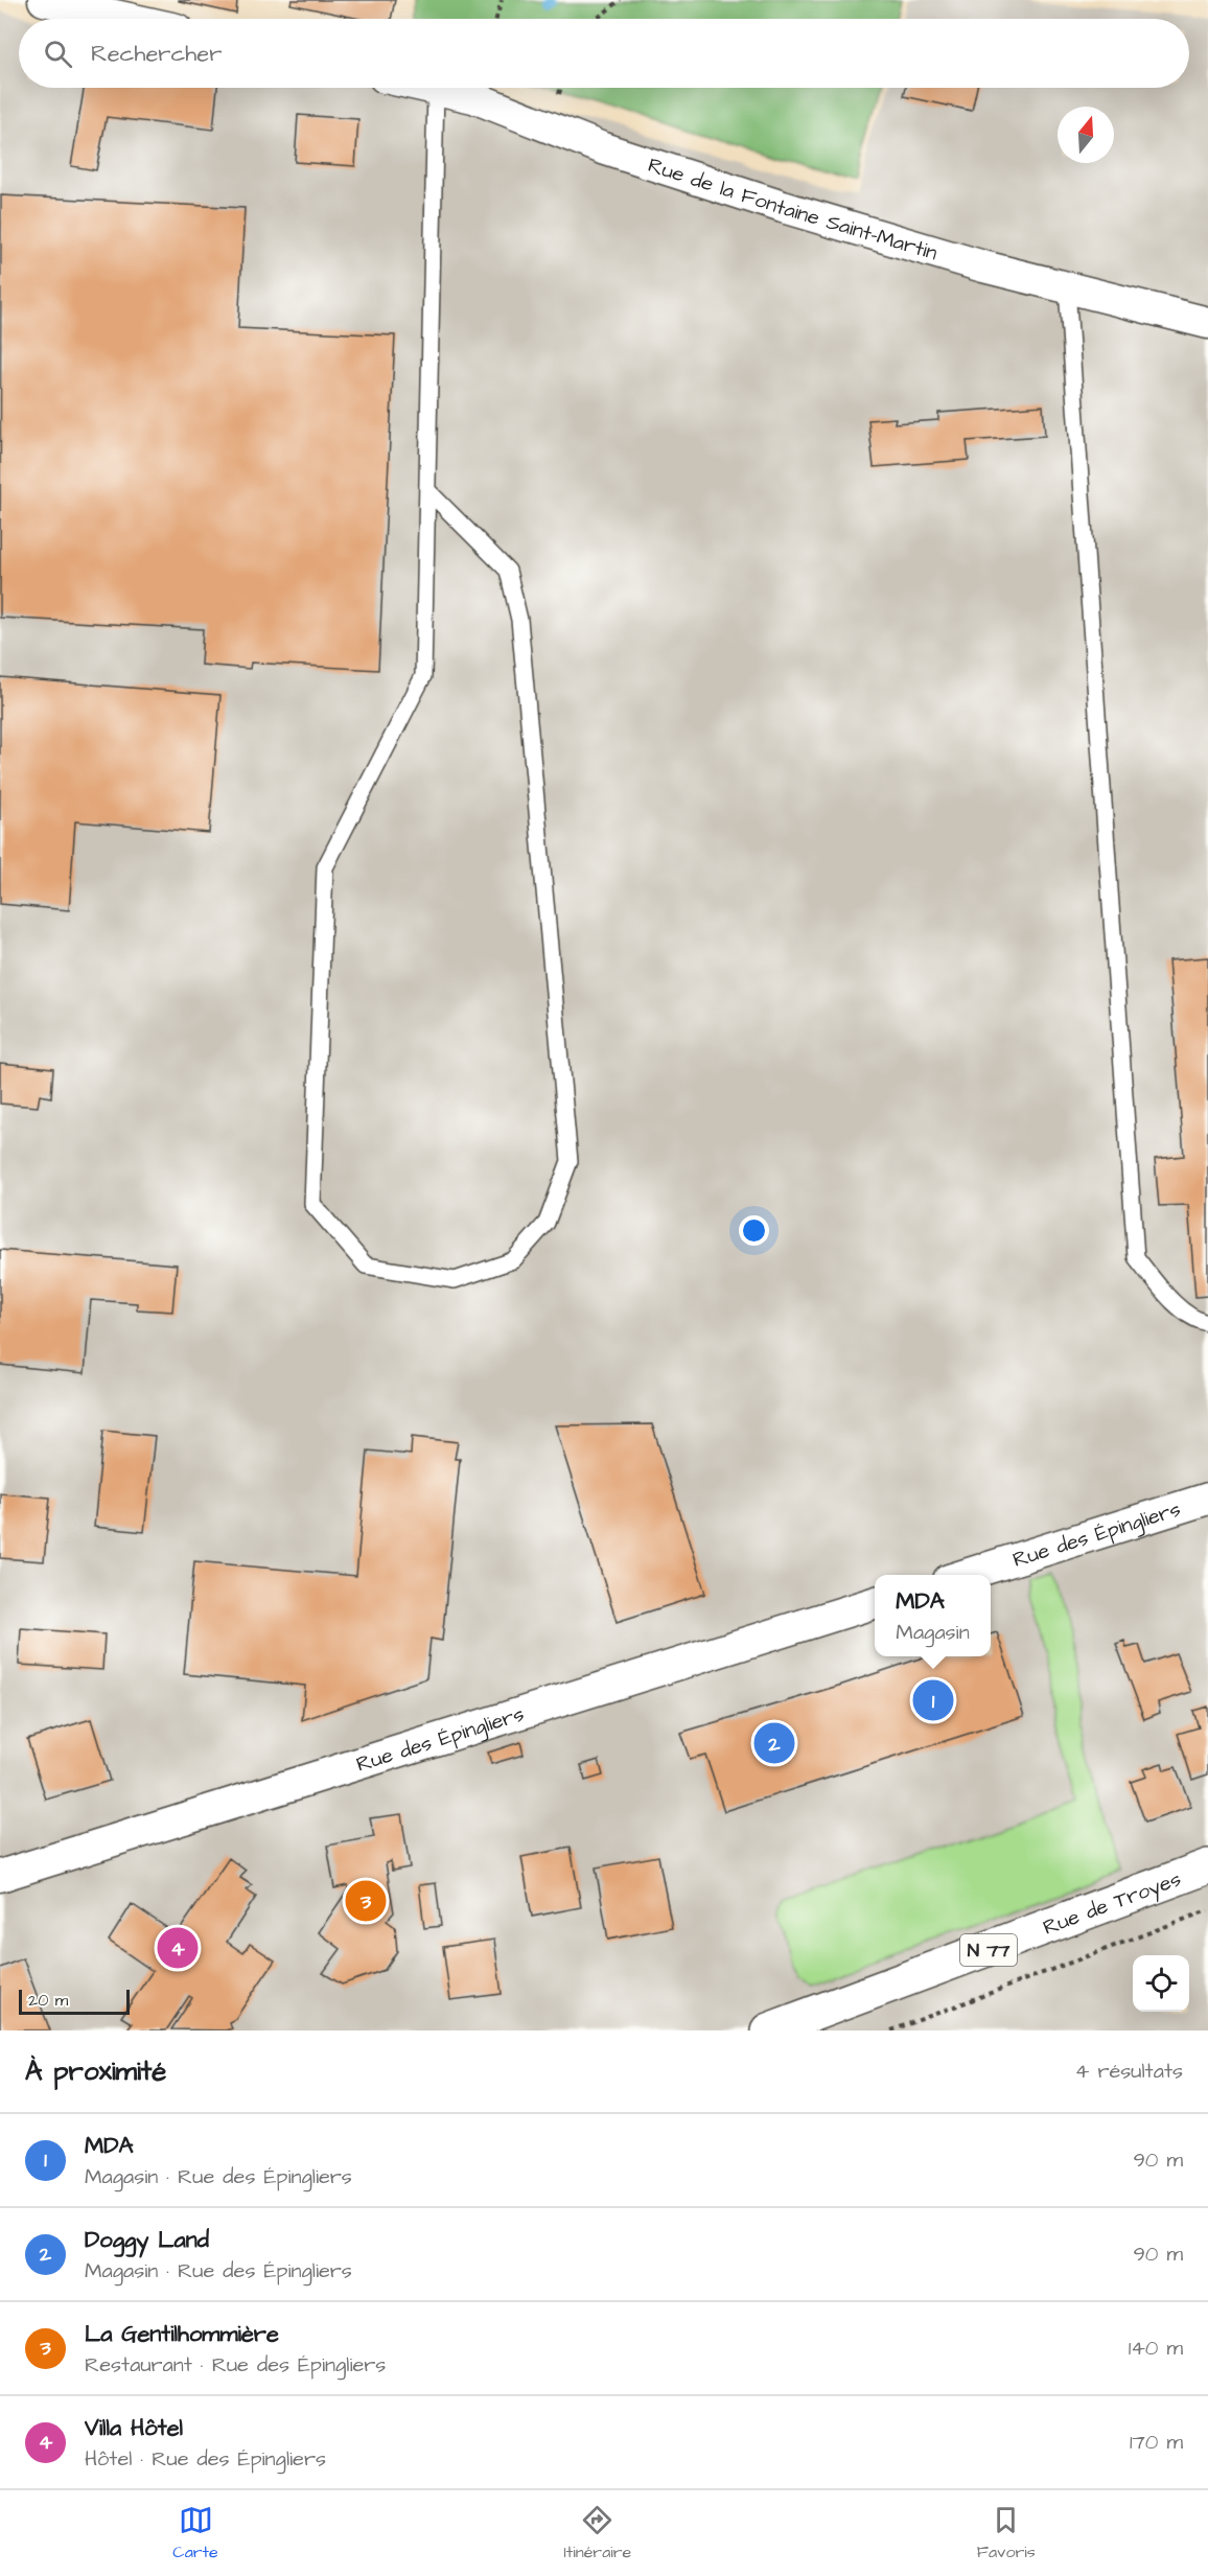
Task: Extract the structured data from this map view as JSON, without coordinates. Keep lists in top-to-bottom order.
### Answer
{
  "streets": {
    "main road": ["Rue de Troyes", "N 77"],
    "street": ["Rue de la Fontaine Saint-Martin", "Rue des Épingliers"]
  },
  "scale_bar": "20 m",
  "north": "top",
  "page": {
    "search": "Rechercher",
    "popup": ["MDA", "Magasin"],
    "pins": [
      "1",
      "2",
      "3",
      "4"
    ],
    "scale": "20 m",
    "heading": ["À proximité", "4 résultats"],
    "list": [
      {
        "mark": "1",
        "name": "MDA",
        "note": "Magasin · Rue des Épingliers",
        "value": "90 m"
      },
      {
        "mark": "2",
        "name": "Doggy Land",
        "note": "Magasin · Rue des Épingliers",
        "value": "90 m"
      },
      {
        "mark": "3",
        "name": "La Gentilhommière",
        "note": "Restaurant · Rue des Épingliers",
        "value": "140 m"
      },
      {
        "mark": "4",
        "name": "Villa Hôtel",
        "note": "Hôtel · Rue des Épingliers",
        "value": "170 m"
      }
    ],
    "nav": ["Carte", "Itinéraire", "Favoris"]
  }
}
